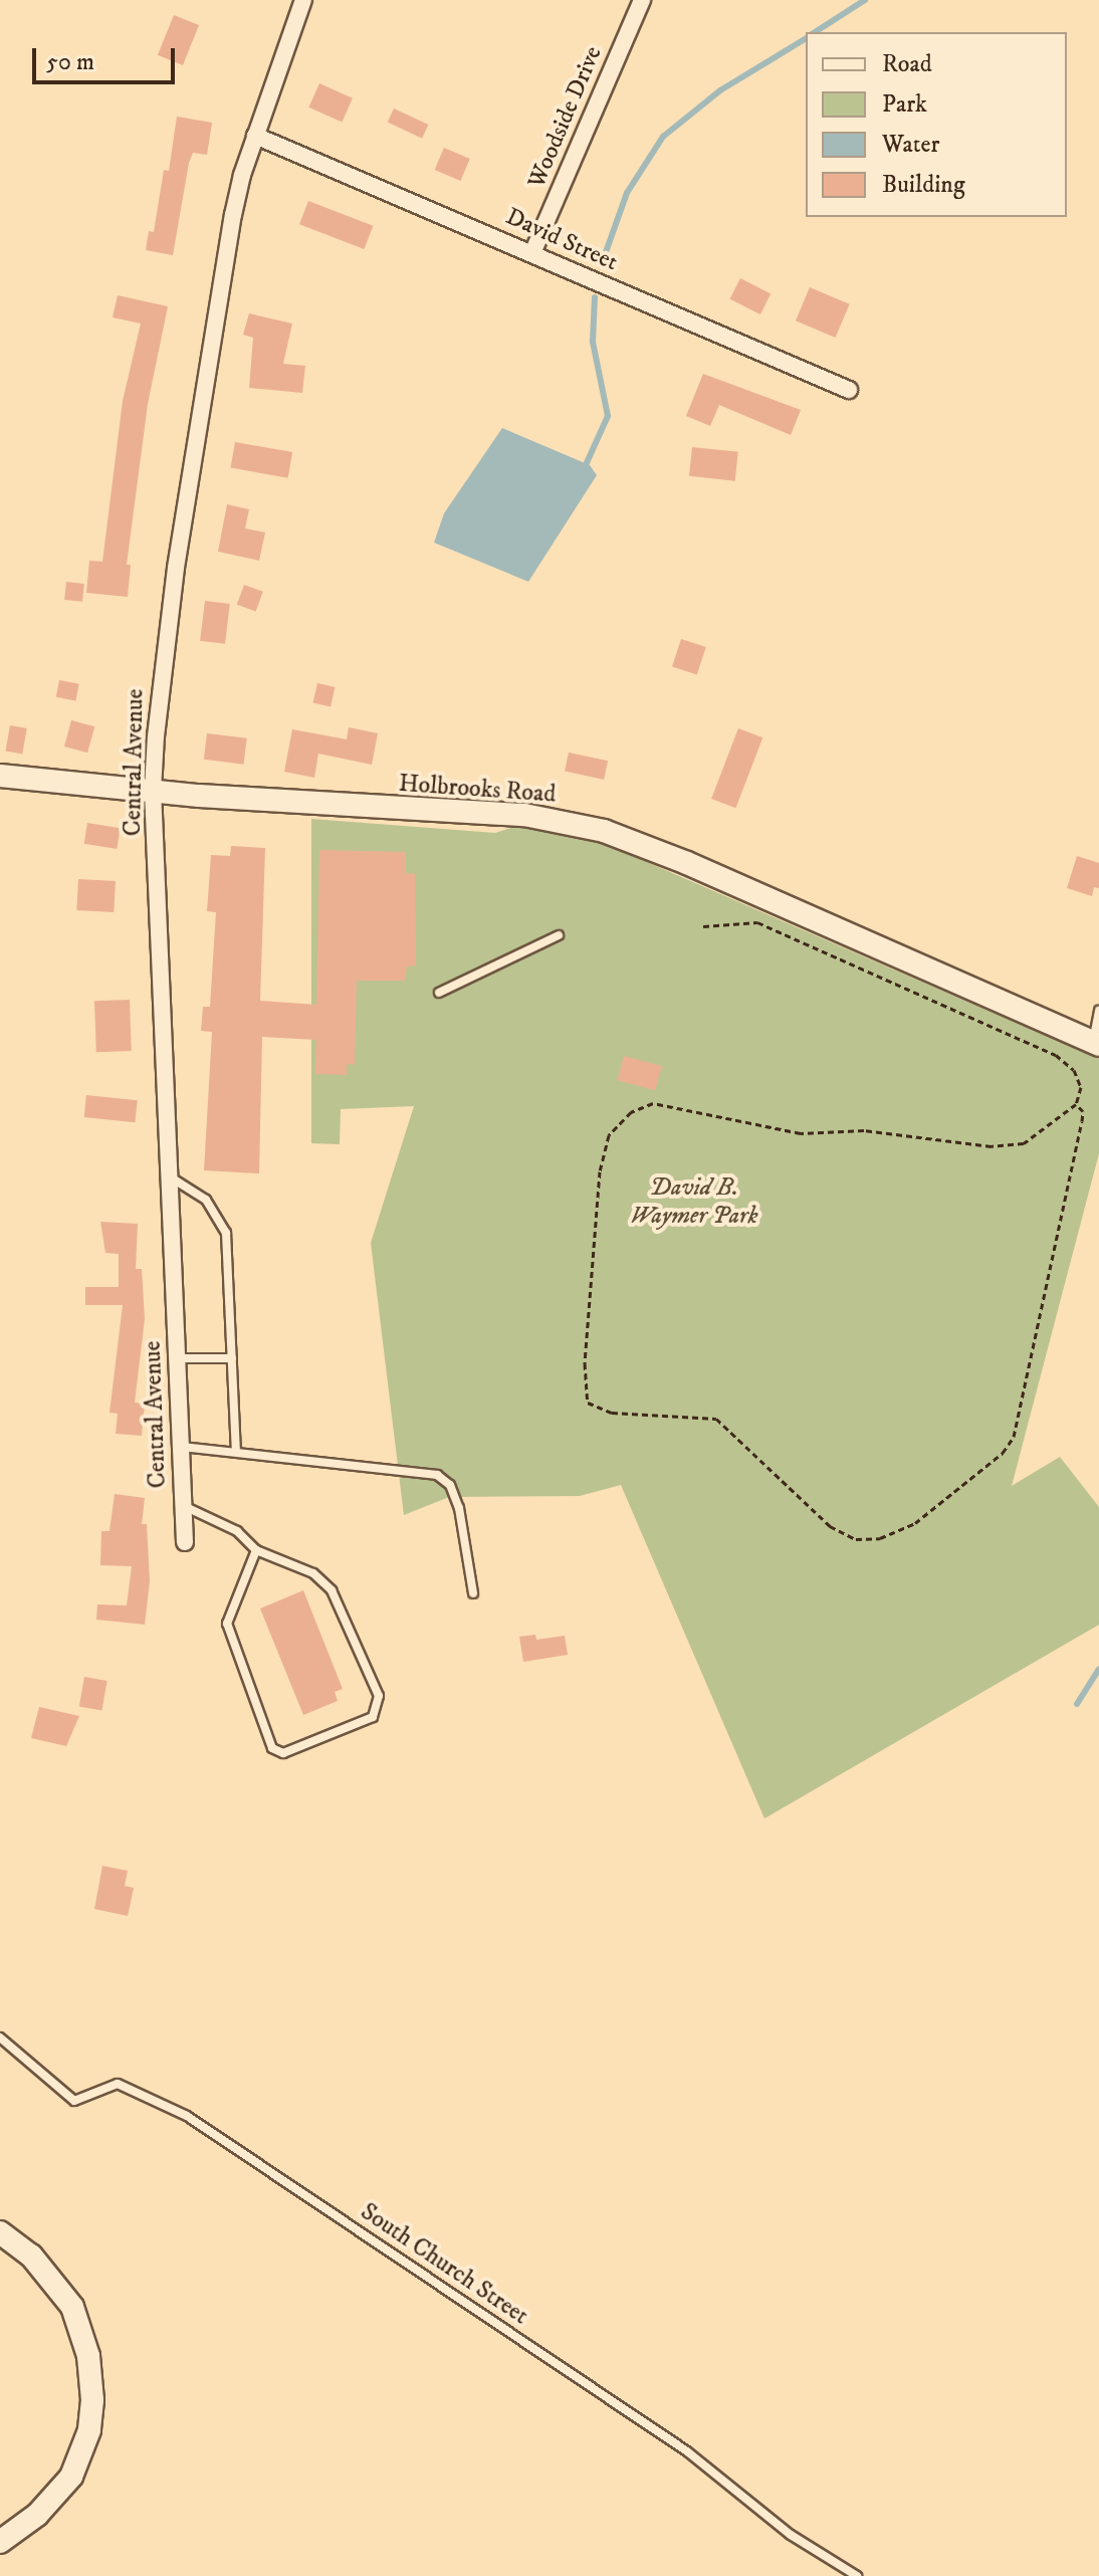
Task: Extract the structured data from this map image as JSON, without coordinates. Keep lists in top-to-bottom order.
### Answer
{
  "streets": {
    "street": [
      "Woodside Drive",
      "David Street",
      "Central Avenue",
      "Holbrooks Road"
    ],
    "lane": ["South Church Street"]
  },
  "crossings": [
    ["Woodside Drive", "David Street"],
    ["David Street", "Central Avenue"],
    ["Central Avenue", "Holbrooks Road"]
  ],
  "parks": ["David B. Waymer Park"],
  "legend": [
    "Road",
    "Park",
    "Water",
    "Building"
  ],
  "scale_bar": "50 m"
}
